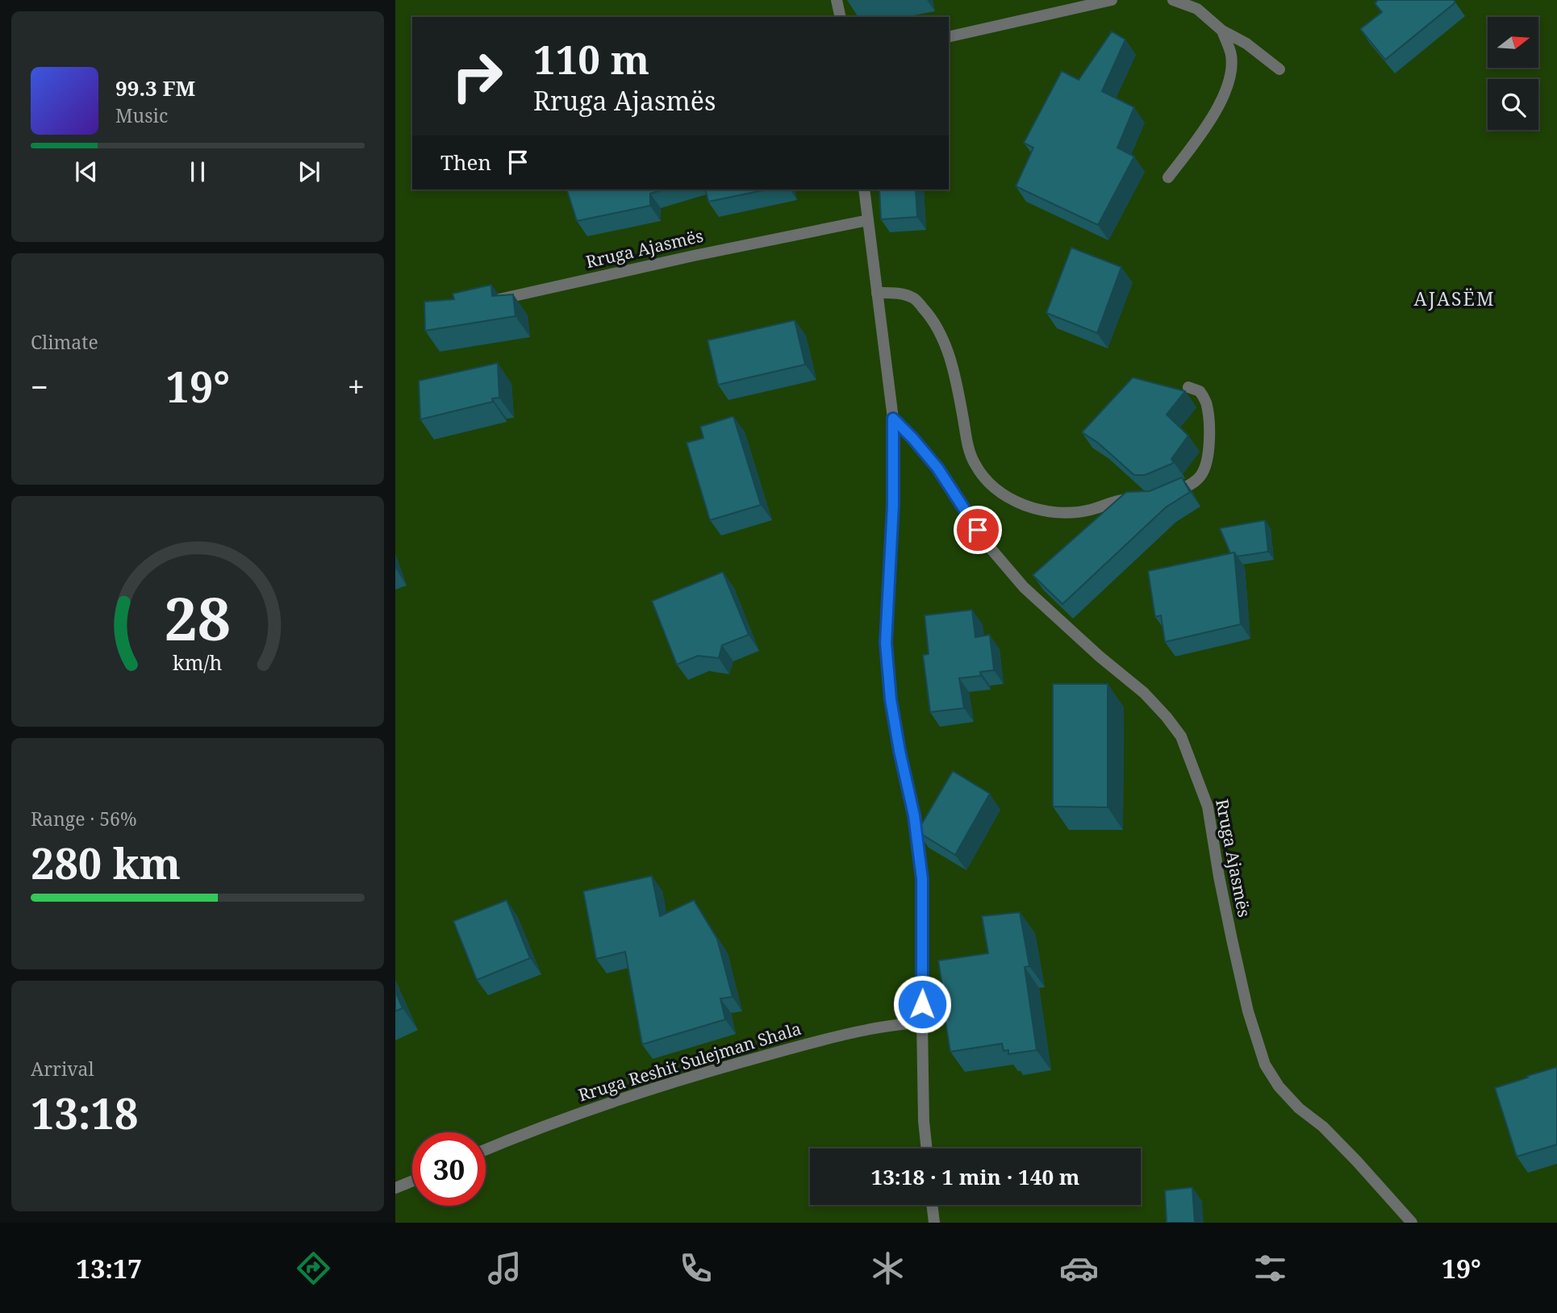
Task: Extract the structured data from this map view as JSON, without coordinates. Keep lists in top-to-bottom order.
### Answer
{
  "streets": {
    "street": ["Rruga Ajasmës", "Rruga Reshit Sulejman Shala"]
  },
  "districts": ["AJASËM"],
  "north": "right",
  "page": {
    "turn": ["110 m", "Rruga Ajasmës"],
    "song": ["99.3 FM", "Music"],
    "then": "Then",
    "tile": [
      "Climate",
      ["Range · 56%", "280 km"],
      ["Arrival", "13:18"]
    ],
    "heat": ["−", "19°", "+"],
    "limit": "30",
    "trip": "13:18 · 1 min · 140 m",
    "tabs": ["13:17", "19°"],
    "gauge": ["28", "km/h"]
  }
}
